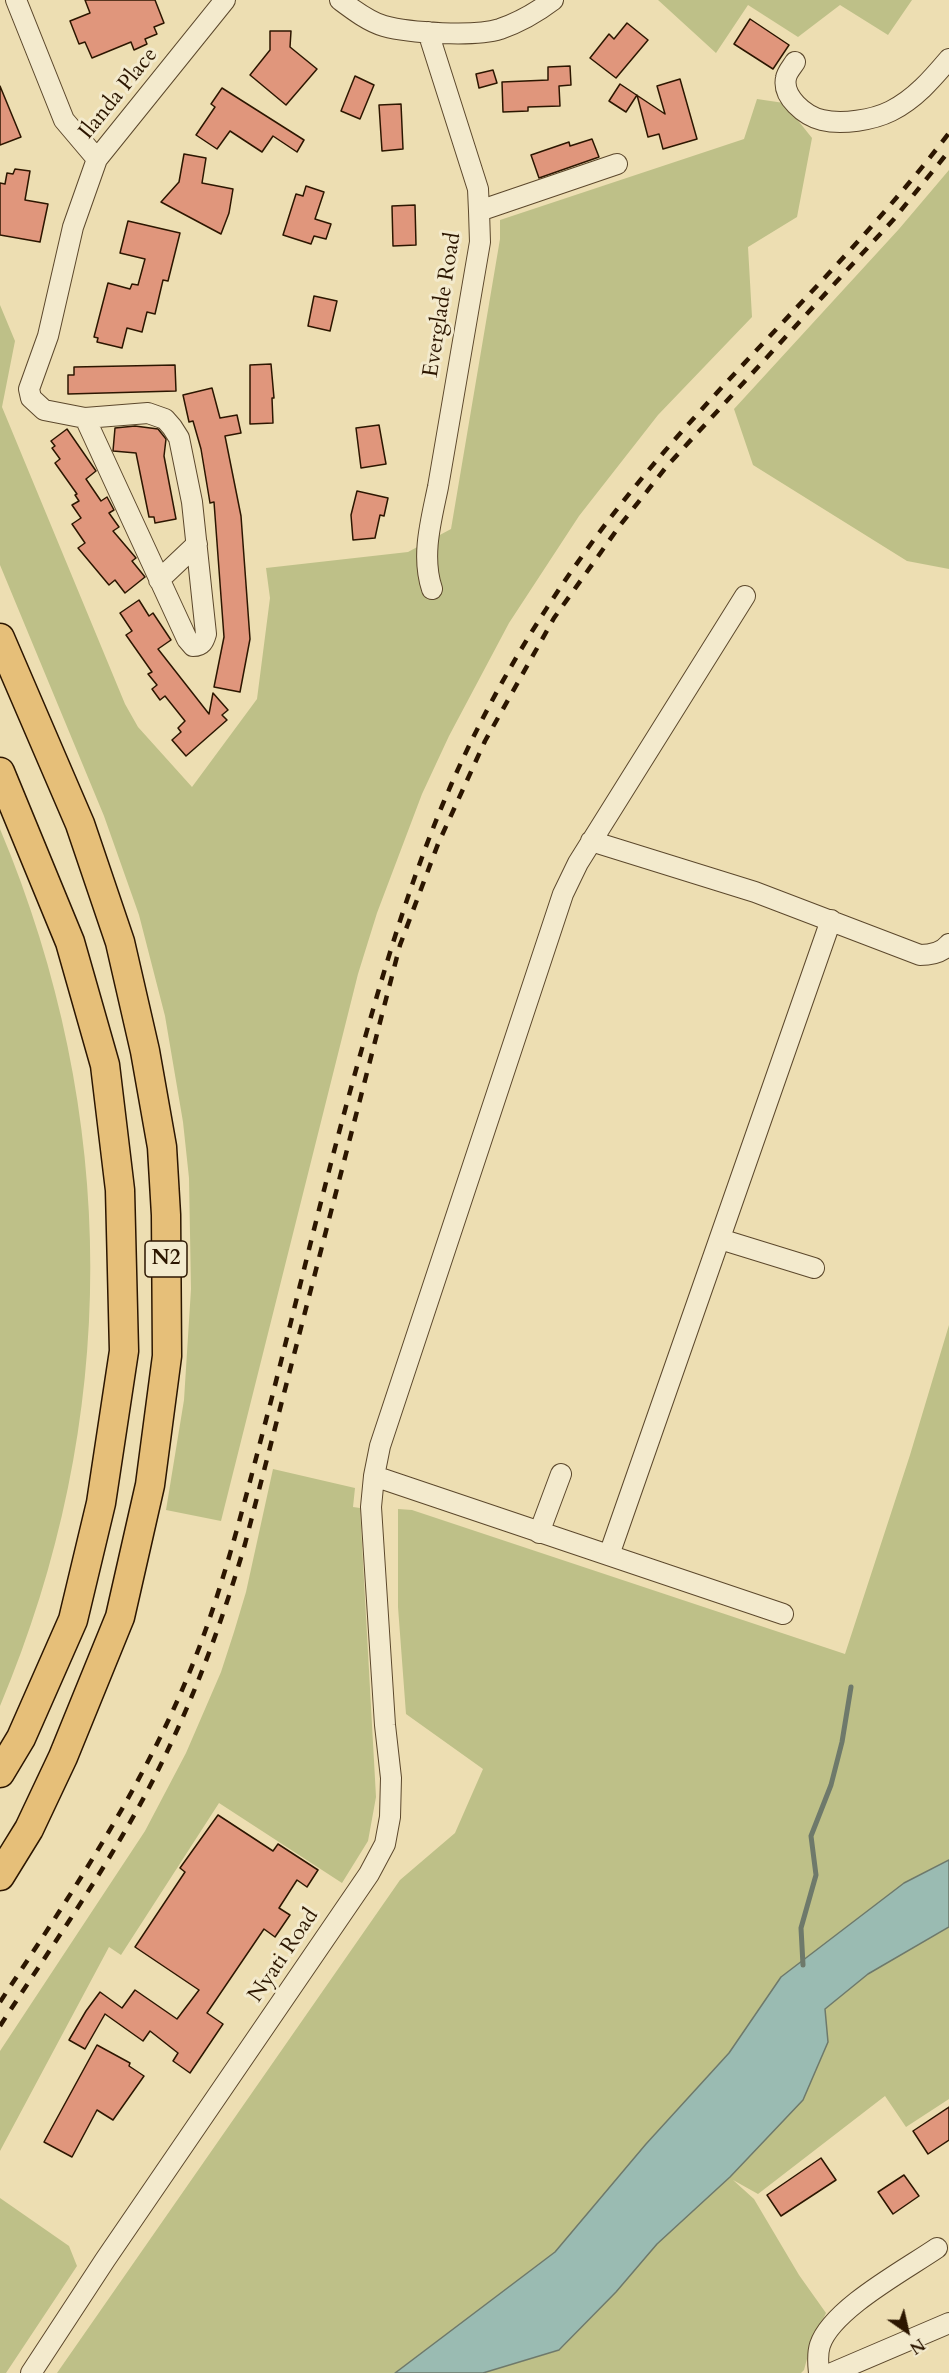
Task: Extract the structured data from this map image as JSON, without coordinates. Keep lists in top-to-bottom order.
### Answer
{
  "streets": {
    "highway": ["N2"],
    "street": ["Ilanda Place", "Everglade Road", "Nyati Road"]
  },
  "north": "bottom right"
}
